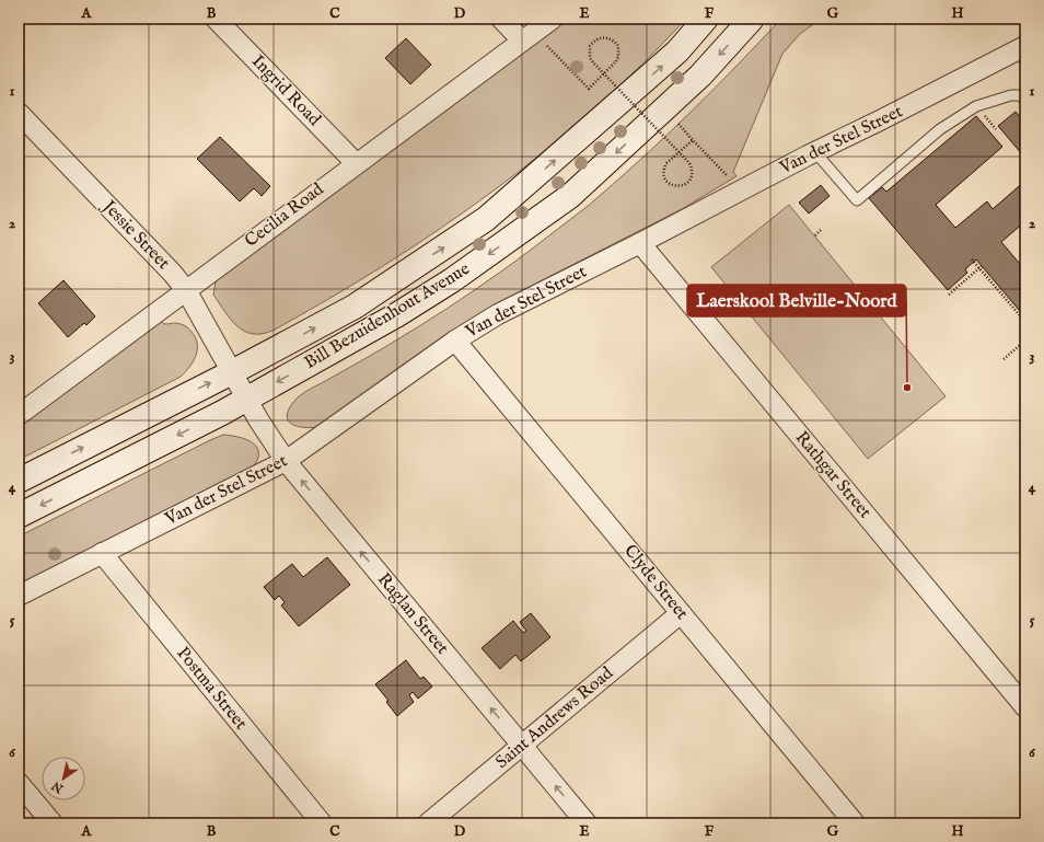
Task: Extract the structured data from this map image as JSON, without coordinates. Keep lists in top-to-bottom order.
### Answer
{
  "streets": {
    "main road": ["Bill Bezuidenhout Avenue"],
    "street": [
      "Ingrid Road",
      "Van der Stel Street",
      "Cecilia Road",
      "Jessie Street",
      "Rathgar Street",
      "Clyde Street",
      "Raglan Street",
      "Postma Street",
      "Saint Andrews Road"
    ]
  },
  "crossings": [
    ["Ingrid Road", "Cecilia Road"],
    ["Van der Stel Street", "Rathgar Street"],
    ["Van der Stel Street", "Clyde Street"],
    ["Van der Stel Street", "Raglan Street"],
    ["Van der Stel Street", "Postma Street"],
    ["Cecilia Road", "Jessie Street"],
    ["Jessie Street", "Bill Bezuidenhout Avenue"],
    ["Jessie Street", "Raglan Street"],
    ["Bill Bezuidenhout Avenue", "Raglan Street"],
    ["Clyde Street", "Saint Andrews Road"],
    ["Raglan Street", "Saint Andrews Road"]
  ],
  "one_way": ["Raglan Street"],
  "places": ["Laerskool Belville-Noord"],
  "north": "bottom left",
  "grid": {
    "columns": [
      "A",
      "B",
      "C",
      "D",
      "E",
      "F",
      "G",
      "H"
    ],
    "rows": [
      "1",
      "2",
      "3",
      "4",
      "5",
      "6"
    ]
  }
}
